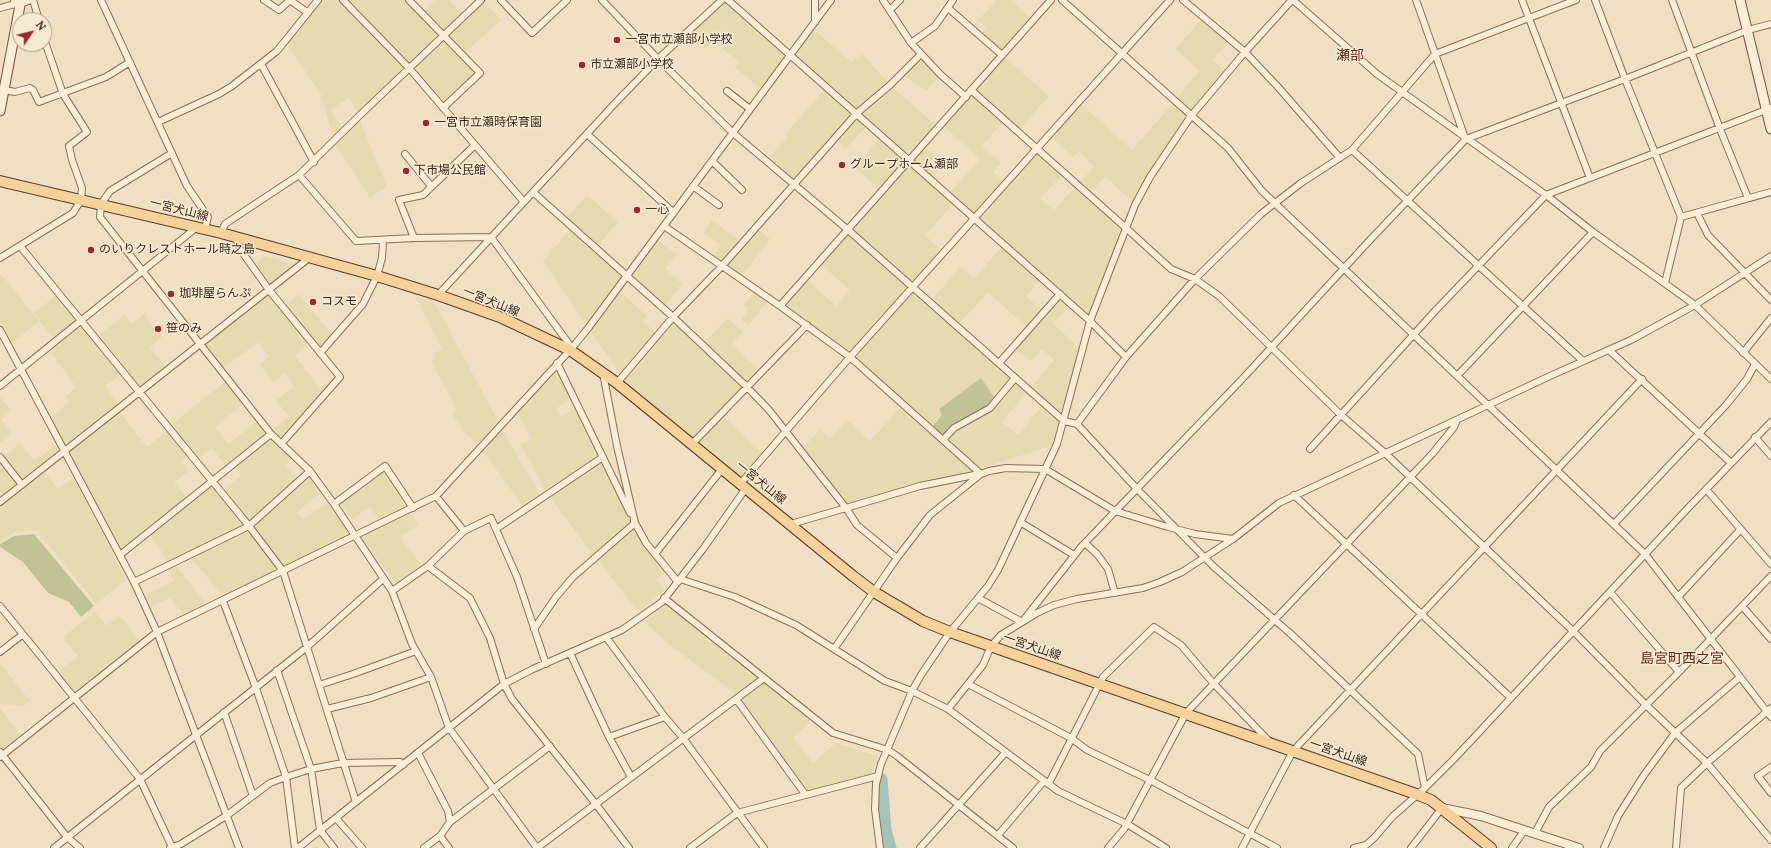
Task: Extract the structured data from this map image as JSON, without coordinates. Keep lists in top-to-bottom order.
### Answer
{
  "streets": {
    "main road": ["一宮犬山線"]
  },
  "districts": ["瀬部", "島宮町西之宮"],
  "places": [
    "一宮市立瀬部小学校",
    "市立瀬部小学校",
    "一宮市立瀬時保育園",
    "グループホーム瀬部",
    "下市場公民館",
    "一心",
    "のいりクレストホール時之島",
    "珈琲屋らんぷ",
    "コスモ",
    "笹のみ"
  ],
  "north": "top right"
}
